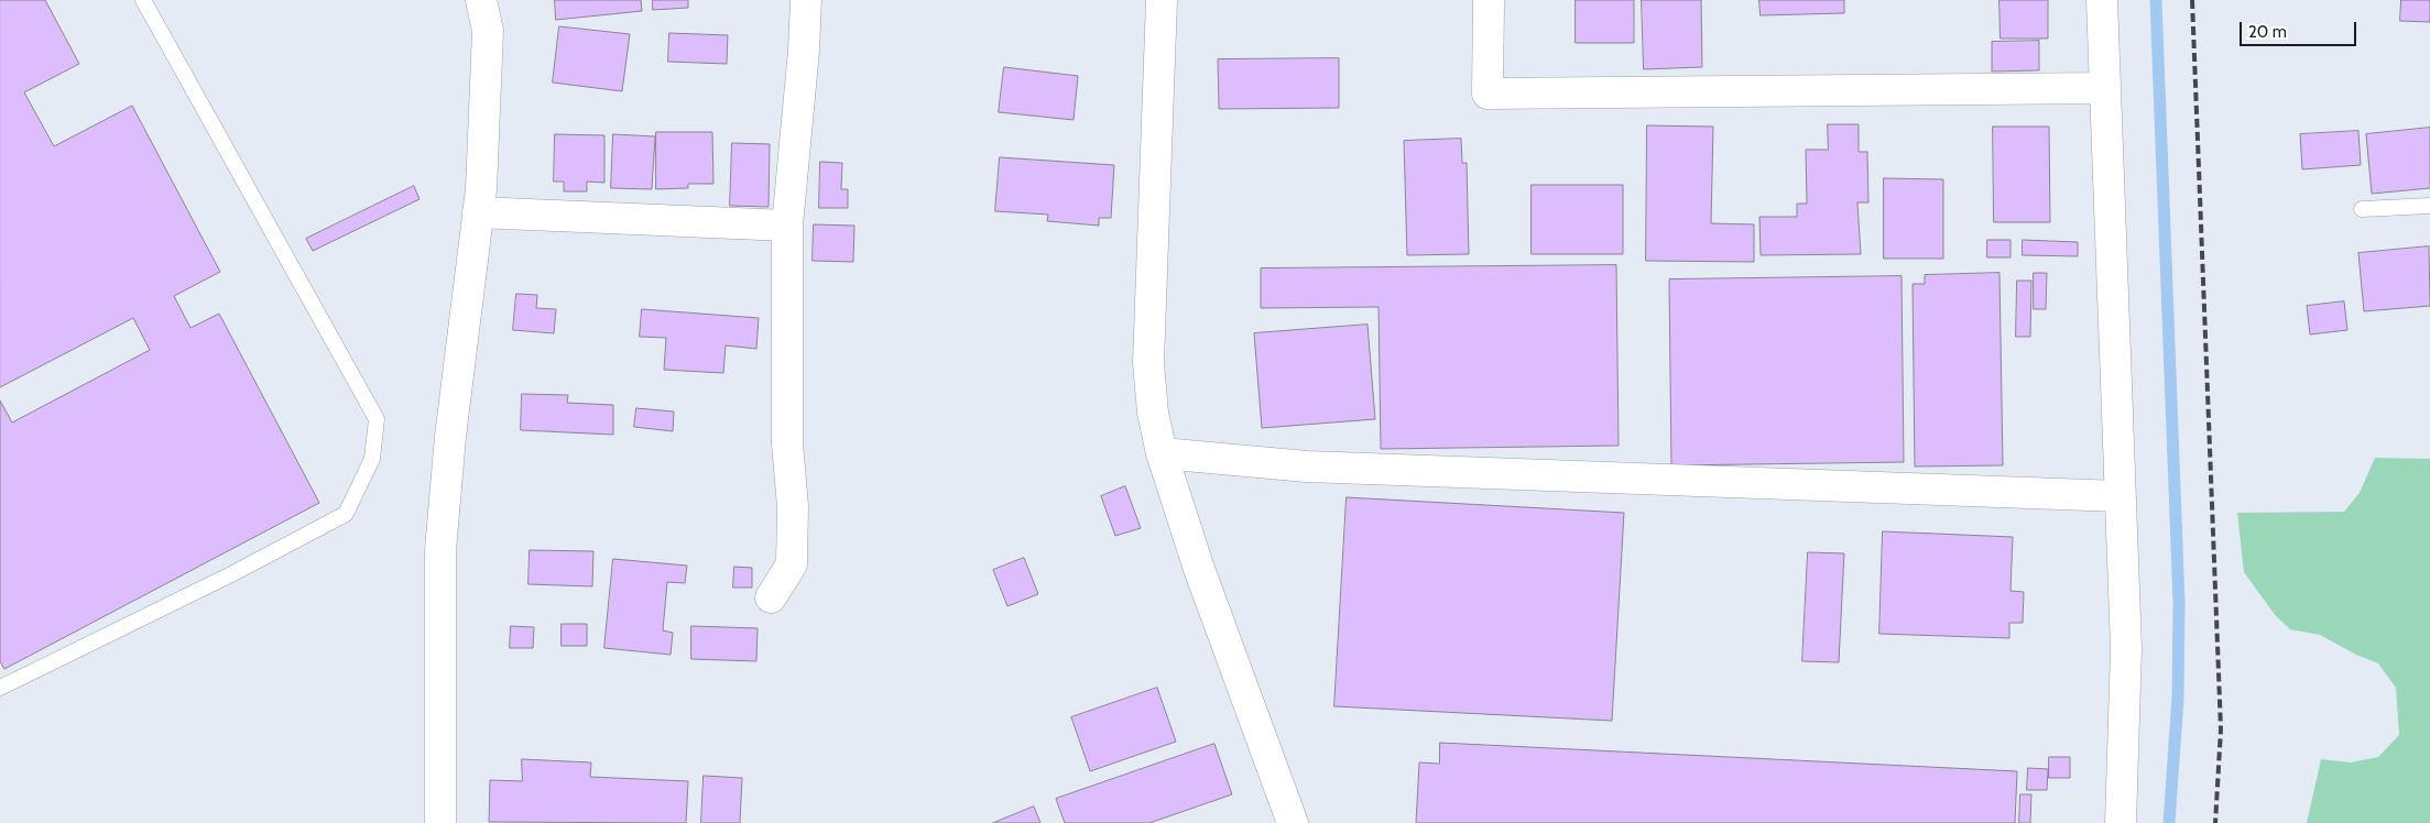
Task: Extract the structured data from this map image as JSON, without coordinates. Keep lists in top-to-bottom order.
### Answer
{
  "scale_bar": "20 m"
}
